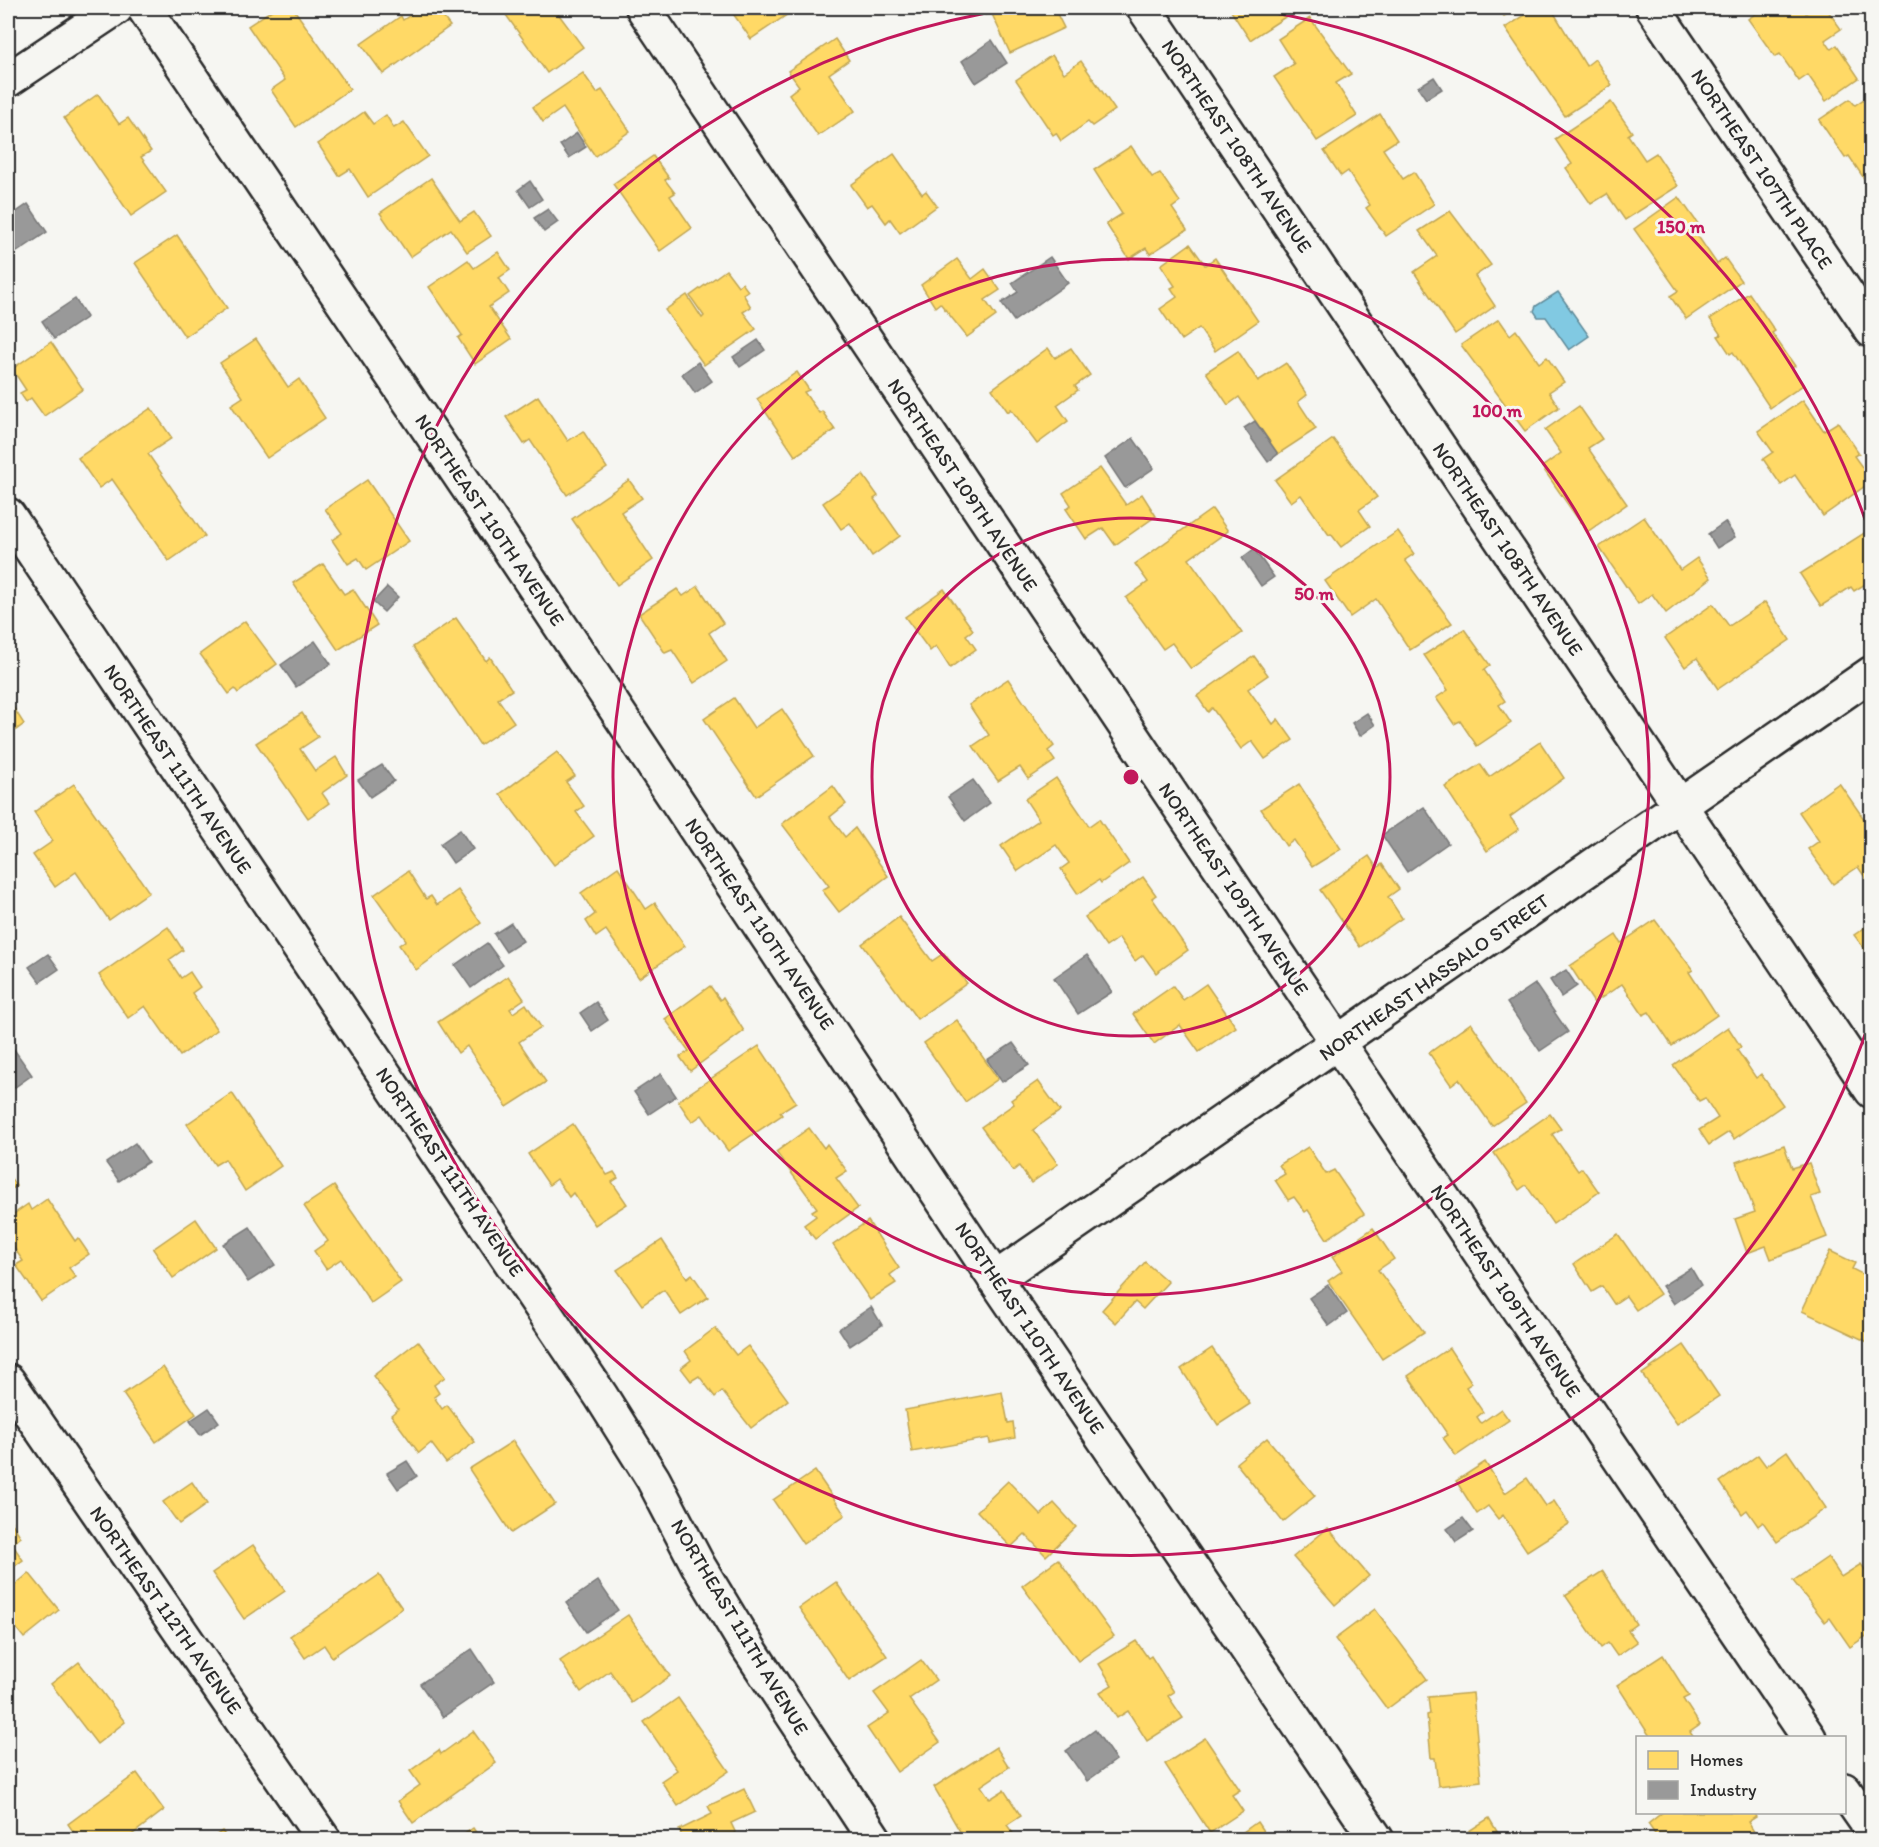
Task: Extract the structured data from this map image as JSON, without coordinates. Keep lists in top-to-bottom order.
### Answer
{
  "streets": {
    "street": [
      "NORTHEAST 108TH AVENUE",
      "NORTHEAST 107TH PLACE",
      "NORTHEAST 109TH AVENUE",
      "NORTHEAST 110TH AVENUE",
      "NORTHEAST 111TH AVENUE",
      "NORTHEAST HASSALO STREET",
      "NORTHEAST 112TH AVENUE"
    ]
  },
  "crossings": [
    ["NORTHEAST 108TH AVENUE", "NORTHEAST HASSALO STREET"],
    ["NORTHEAST 109TH AVENUE", "NORTHEAST HASSALO STREET"],
    ["NORTHEAST 110TH AVENUE", "NORTHEAST HASSALO STREET"]
  ],
  "legend": ["Homes", "Industry"],
  "rings": ["150 m", "100 m", "50 m"]
}
